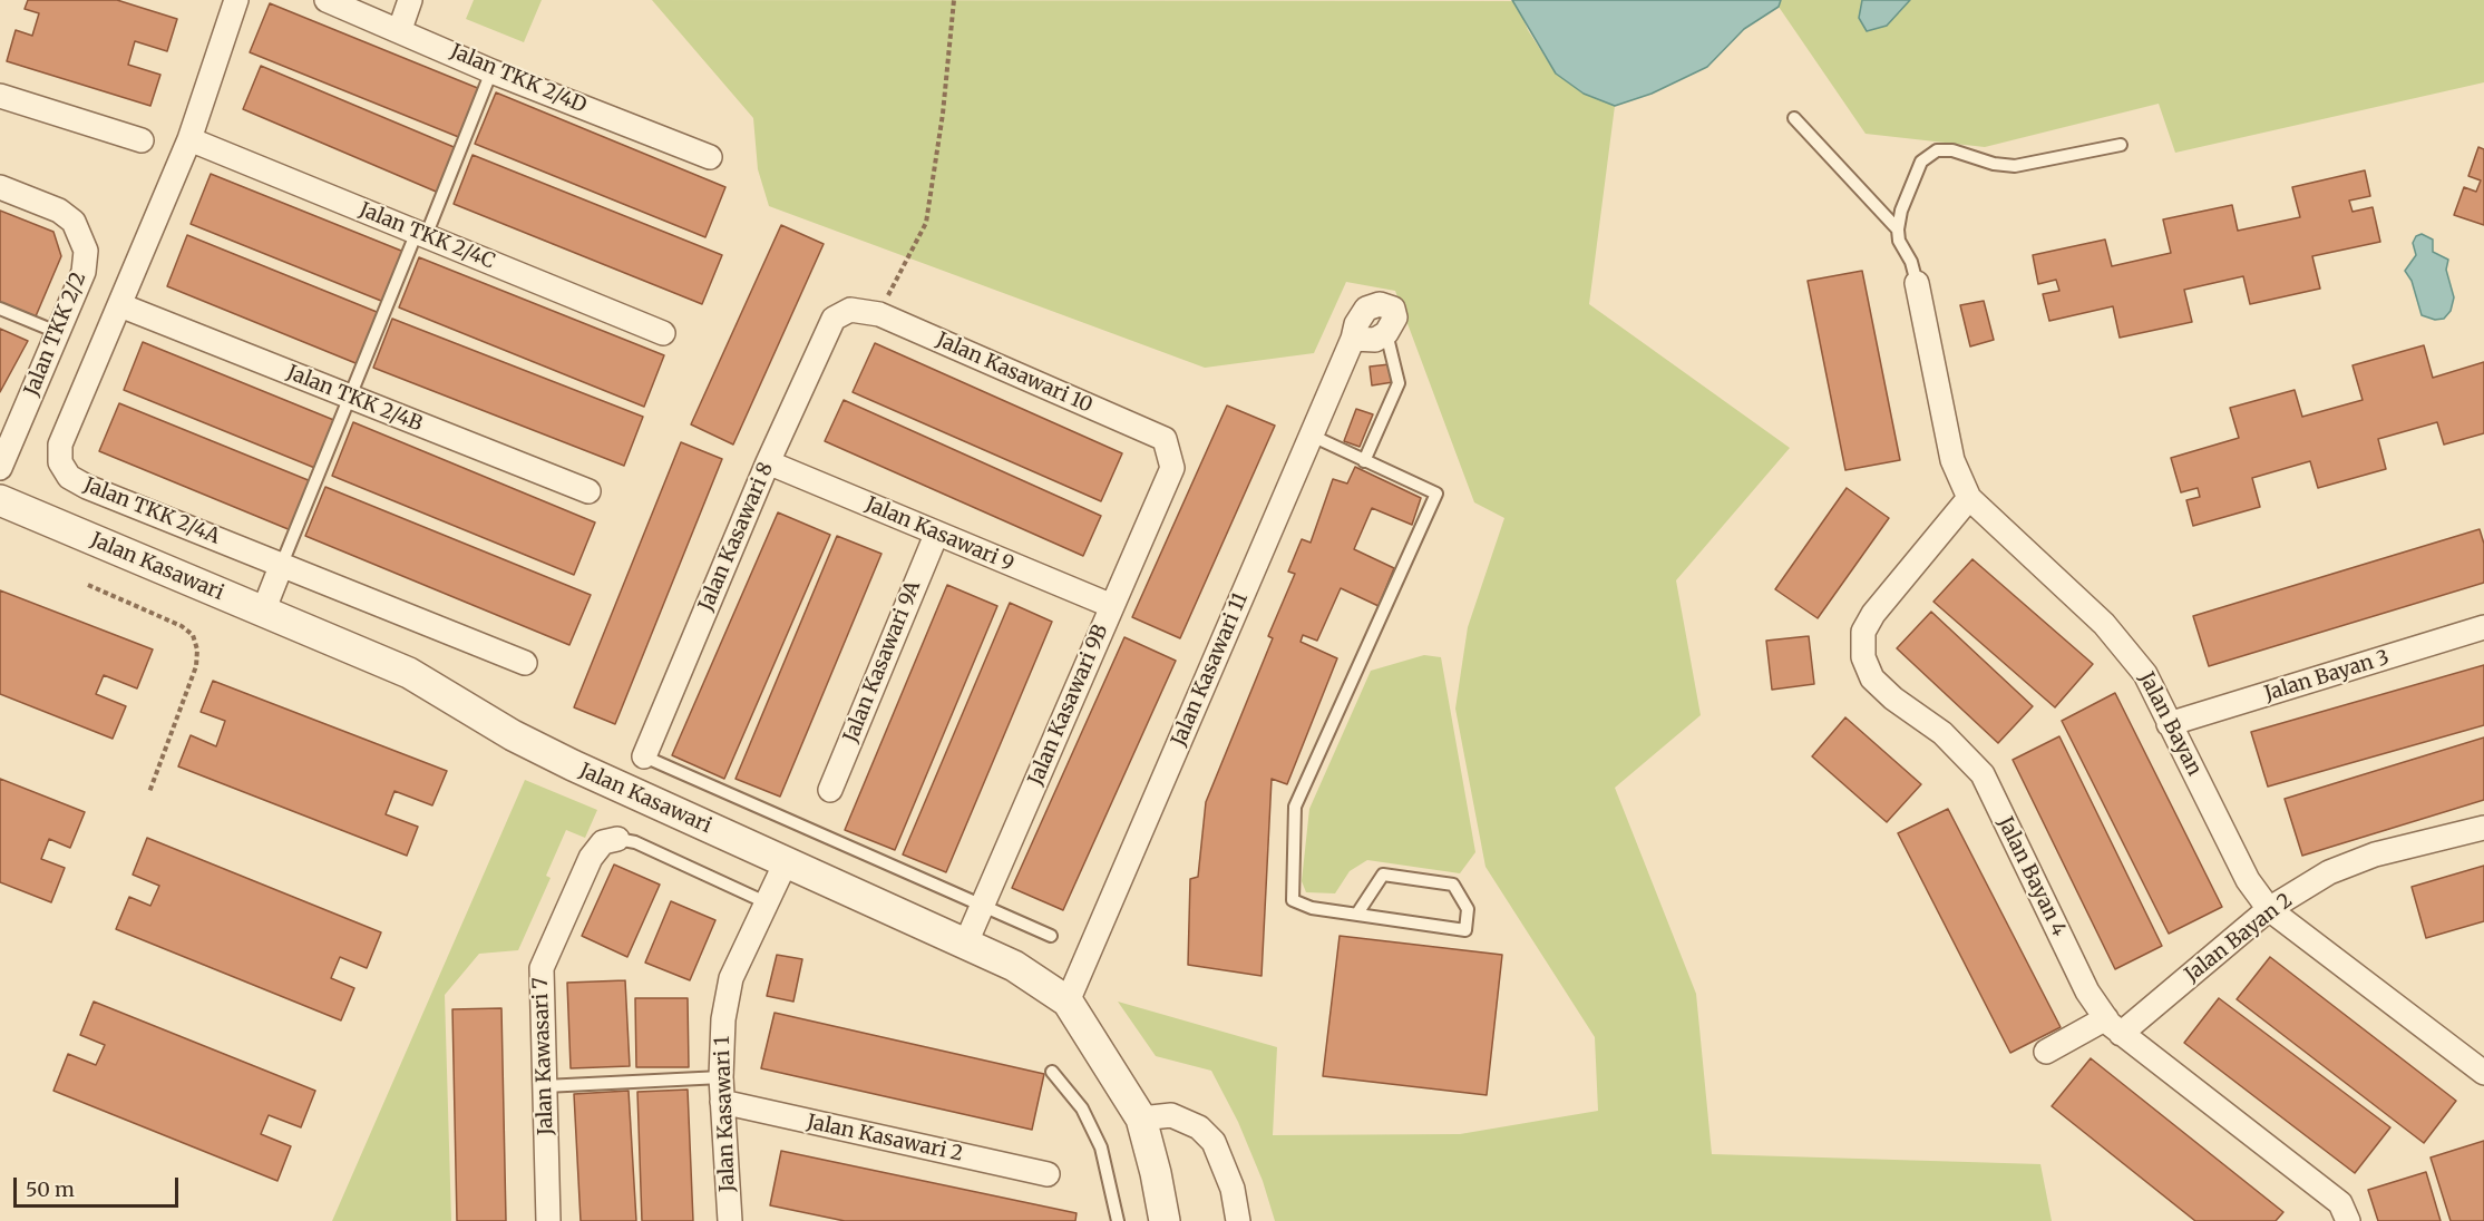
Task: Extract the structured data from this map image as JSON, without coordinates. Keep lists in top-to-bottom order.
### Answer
{
  "streets": {
    "street": [
      "Jalan TKK 2/4D",
      "Jalan TKK 2/4C",
      "Jalan TKK 2/2",
      "Jalan Kasawari 10",
      "Jalan TKK 2/4B",
      "Jalan TKK 2/4A",
      "Jalan Kasawari 9",
      "Jalan Kasawari 8",
      "Jalan Kasawari",
      "Jalan Kasawari 9A",
      "Jalan Kasawari 11",
      "Jalan Bayan 3",
      "Jalan Kasawari 9B",
      "Jalan Bayan",
      "Jalan Bayan 4",
      "Jalan Bayan 2",
      "Jalan Kawasari 7",
      "Jalan Kasawari 1",
      "Jalan Kasawari 2"
    ]
  },
  "crossings": [
    ["Jalan TKK 2/4C", "Jalan TKK 2/4A"],
    ["Jalan Kasawari 10", "Jalan Kasawari 8"],
    ["Jalan Kasawari 10", "Jalan Kasawari 9B"],
    ["Jalan TKK 2/4B", "Jalan TKK 2/4A"],
    ["Jalan Kasawari 9", "Jalan Kasawari 8"],
    ["Jalan Kasawari 9", "Jalan Kasawari 9A"],
    ["Jalan Kasawari 9", "Jalan Kasawari 9B"],
    ["Jalan Kasawari", "Jalan Kasawari 11"],
    ["Jalan Kasawari", "Jalan Kasawari 9B"],
    ["Jalan Kasawari", "Jalan Kasawari 1"],
    ["Jalan Bayan 3", "Jalan Bayan"],
    ["Jalan Bayan", "Jalan Bayan 4"],
    ["Jalan Bayan", "Jalan Bayan 2"],
    ["Jalan Bayan 4", "Jalan Bayan 2"],
    ["Jalan Kasawari 1", "Jalan Kasawari 2"]
  ],
  "scale_bar": "50 m"
}
